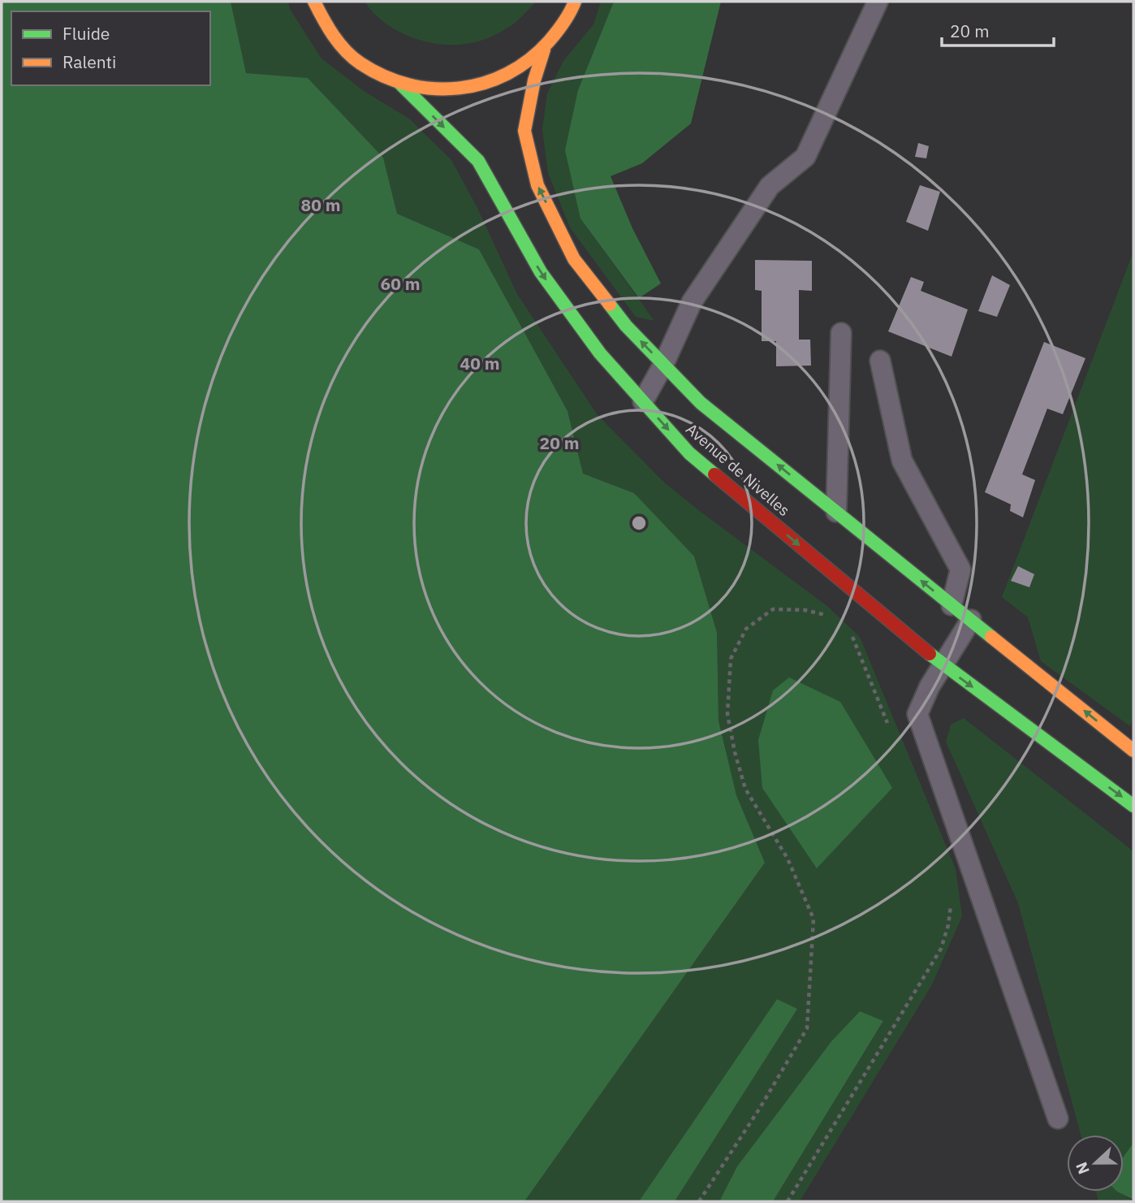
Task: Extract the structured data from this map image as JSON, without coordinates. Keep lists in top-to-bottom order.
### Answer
{
  "streets": {
    "main road": ["Avenue de Nivelles"]
  },
  "legend": ["Fluide", "Ralenti"],
  "scale_bar": "20 m",
  "north": "left",
  "rings": [
    "80 m",
    "60 m",
    "40 m",
    "20 m"
  ]
}
